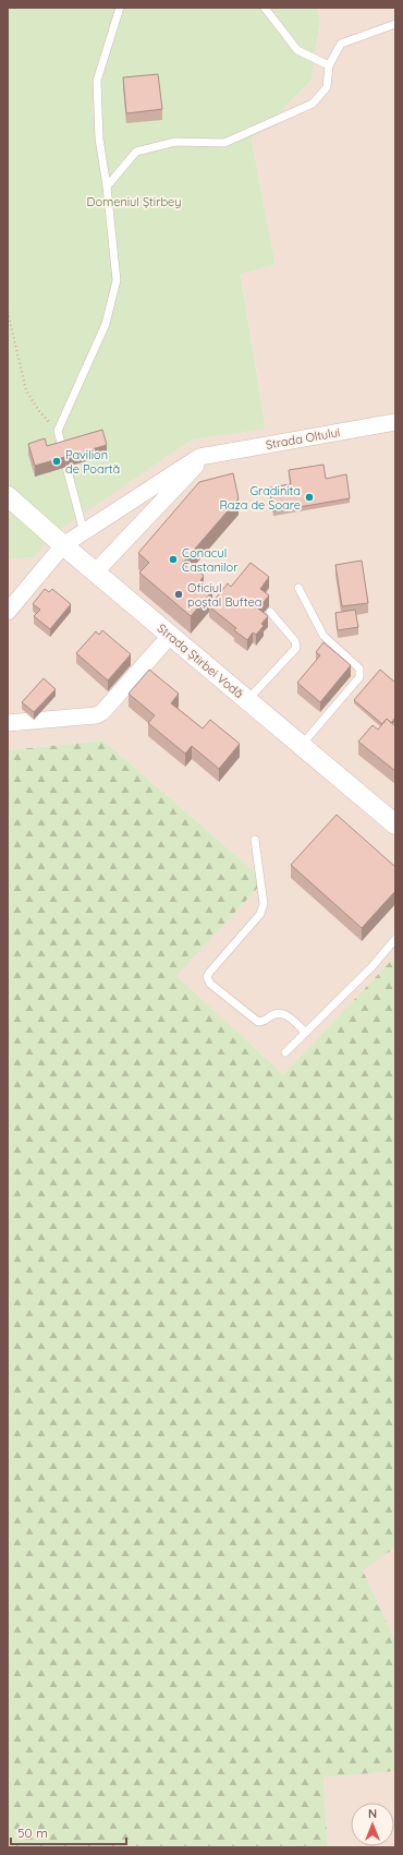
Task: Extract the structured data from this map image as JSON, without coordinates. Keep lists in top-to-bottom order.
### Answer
{
  "streets": {
    "street": ["Strada Oltului", "Strada Știrbei Vodă"]
  },
  "crossings": [
    ["Strada Oltului", "Strada Știrbei Vodă"]
  ],
  "parks": ["Domeniul Știrbey"],
  "places": [
    "Pavilion de Poartă",
    "Gradinita Raza de Soare",
    "Conacul Castanilor",
    "Oficiul poștal Buftea"
  ],
  "scale_bar": "50 m",
  "north": "top"
}
